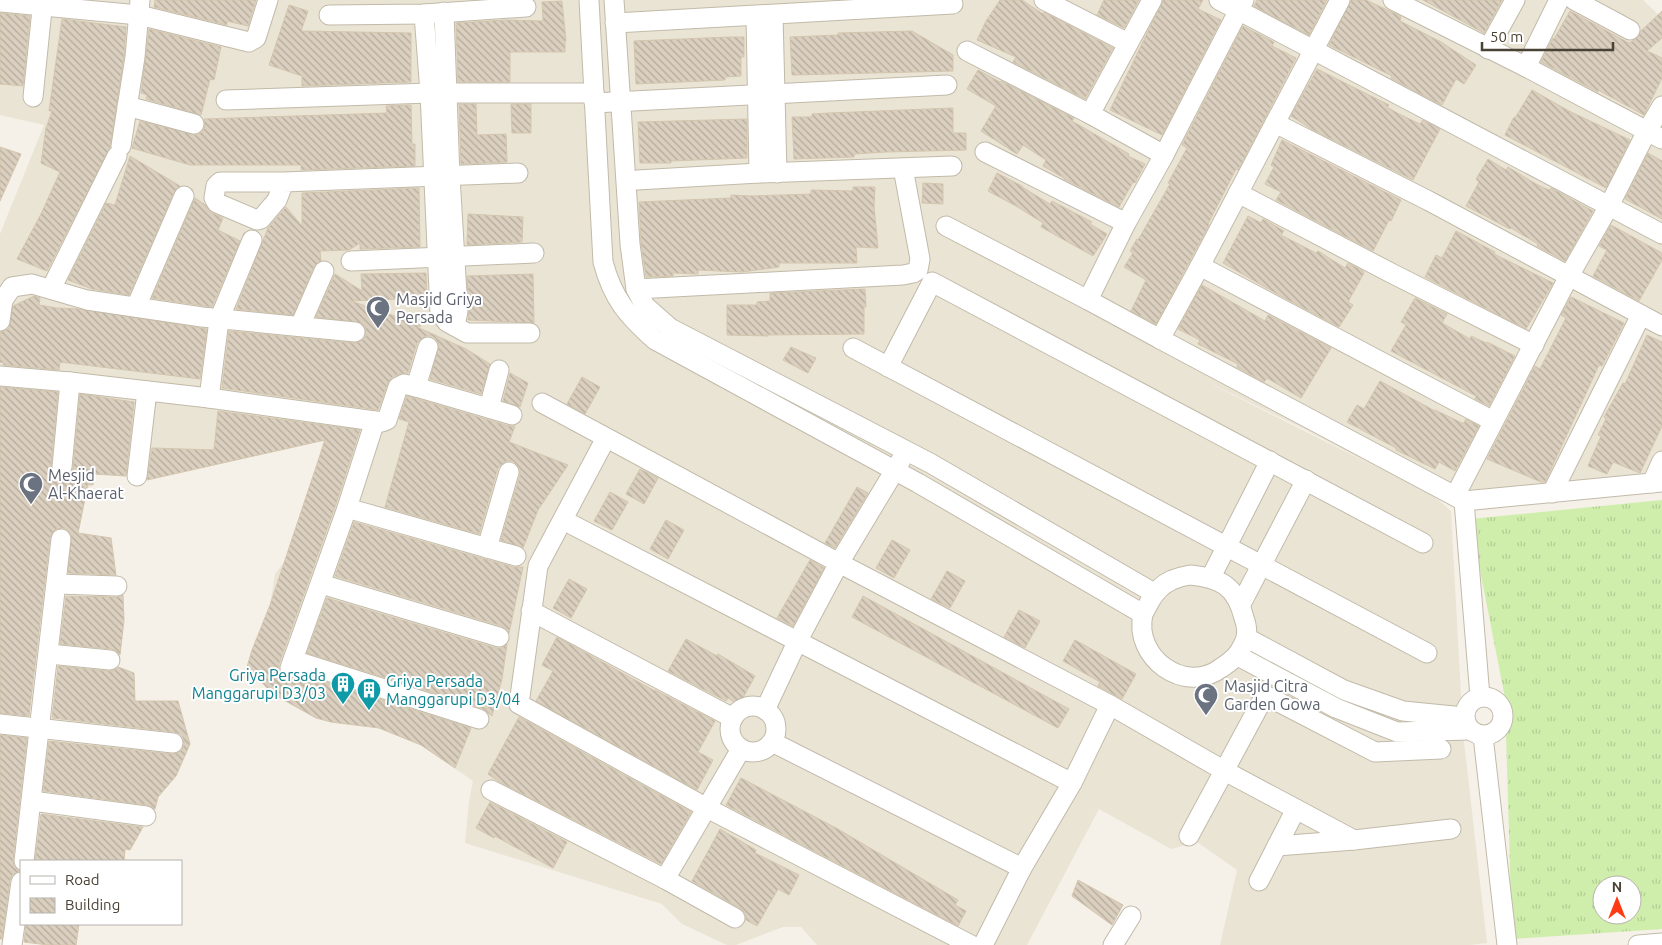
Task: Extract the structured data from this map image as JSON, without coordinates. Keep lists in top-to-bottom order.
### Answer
{
  "places": {
    "mosque": ["Masjid Griya Persada", "Mesjid Al-Khaerat", "Masjid Citra Garden Gowa"],
    "building": ["Griya Persada Manggarupi D3/03", "Griya Persada Manggarupi D3/04"]
  },
  "legend": ["Road", "Building"],
  "scale_bar": "50 m",
  "north": "top"
}
